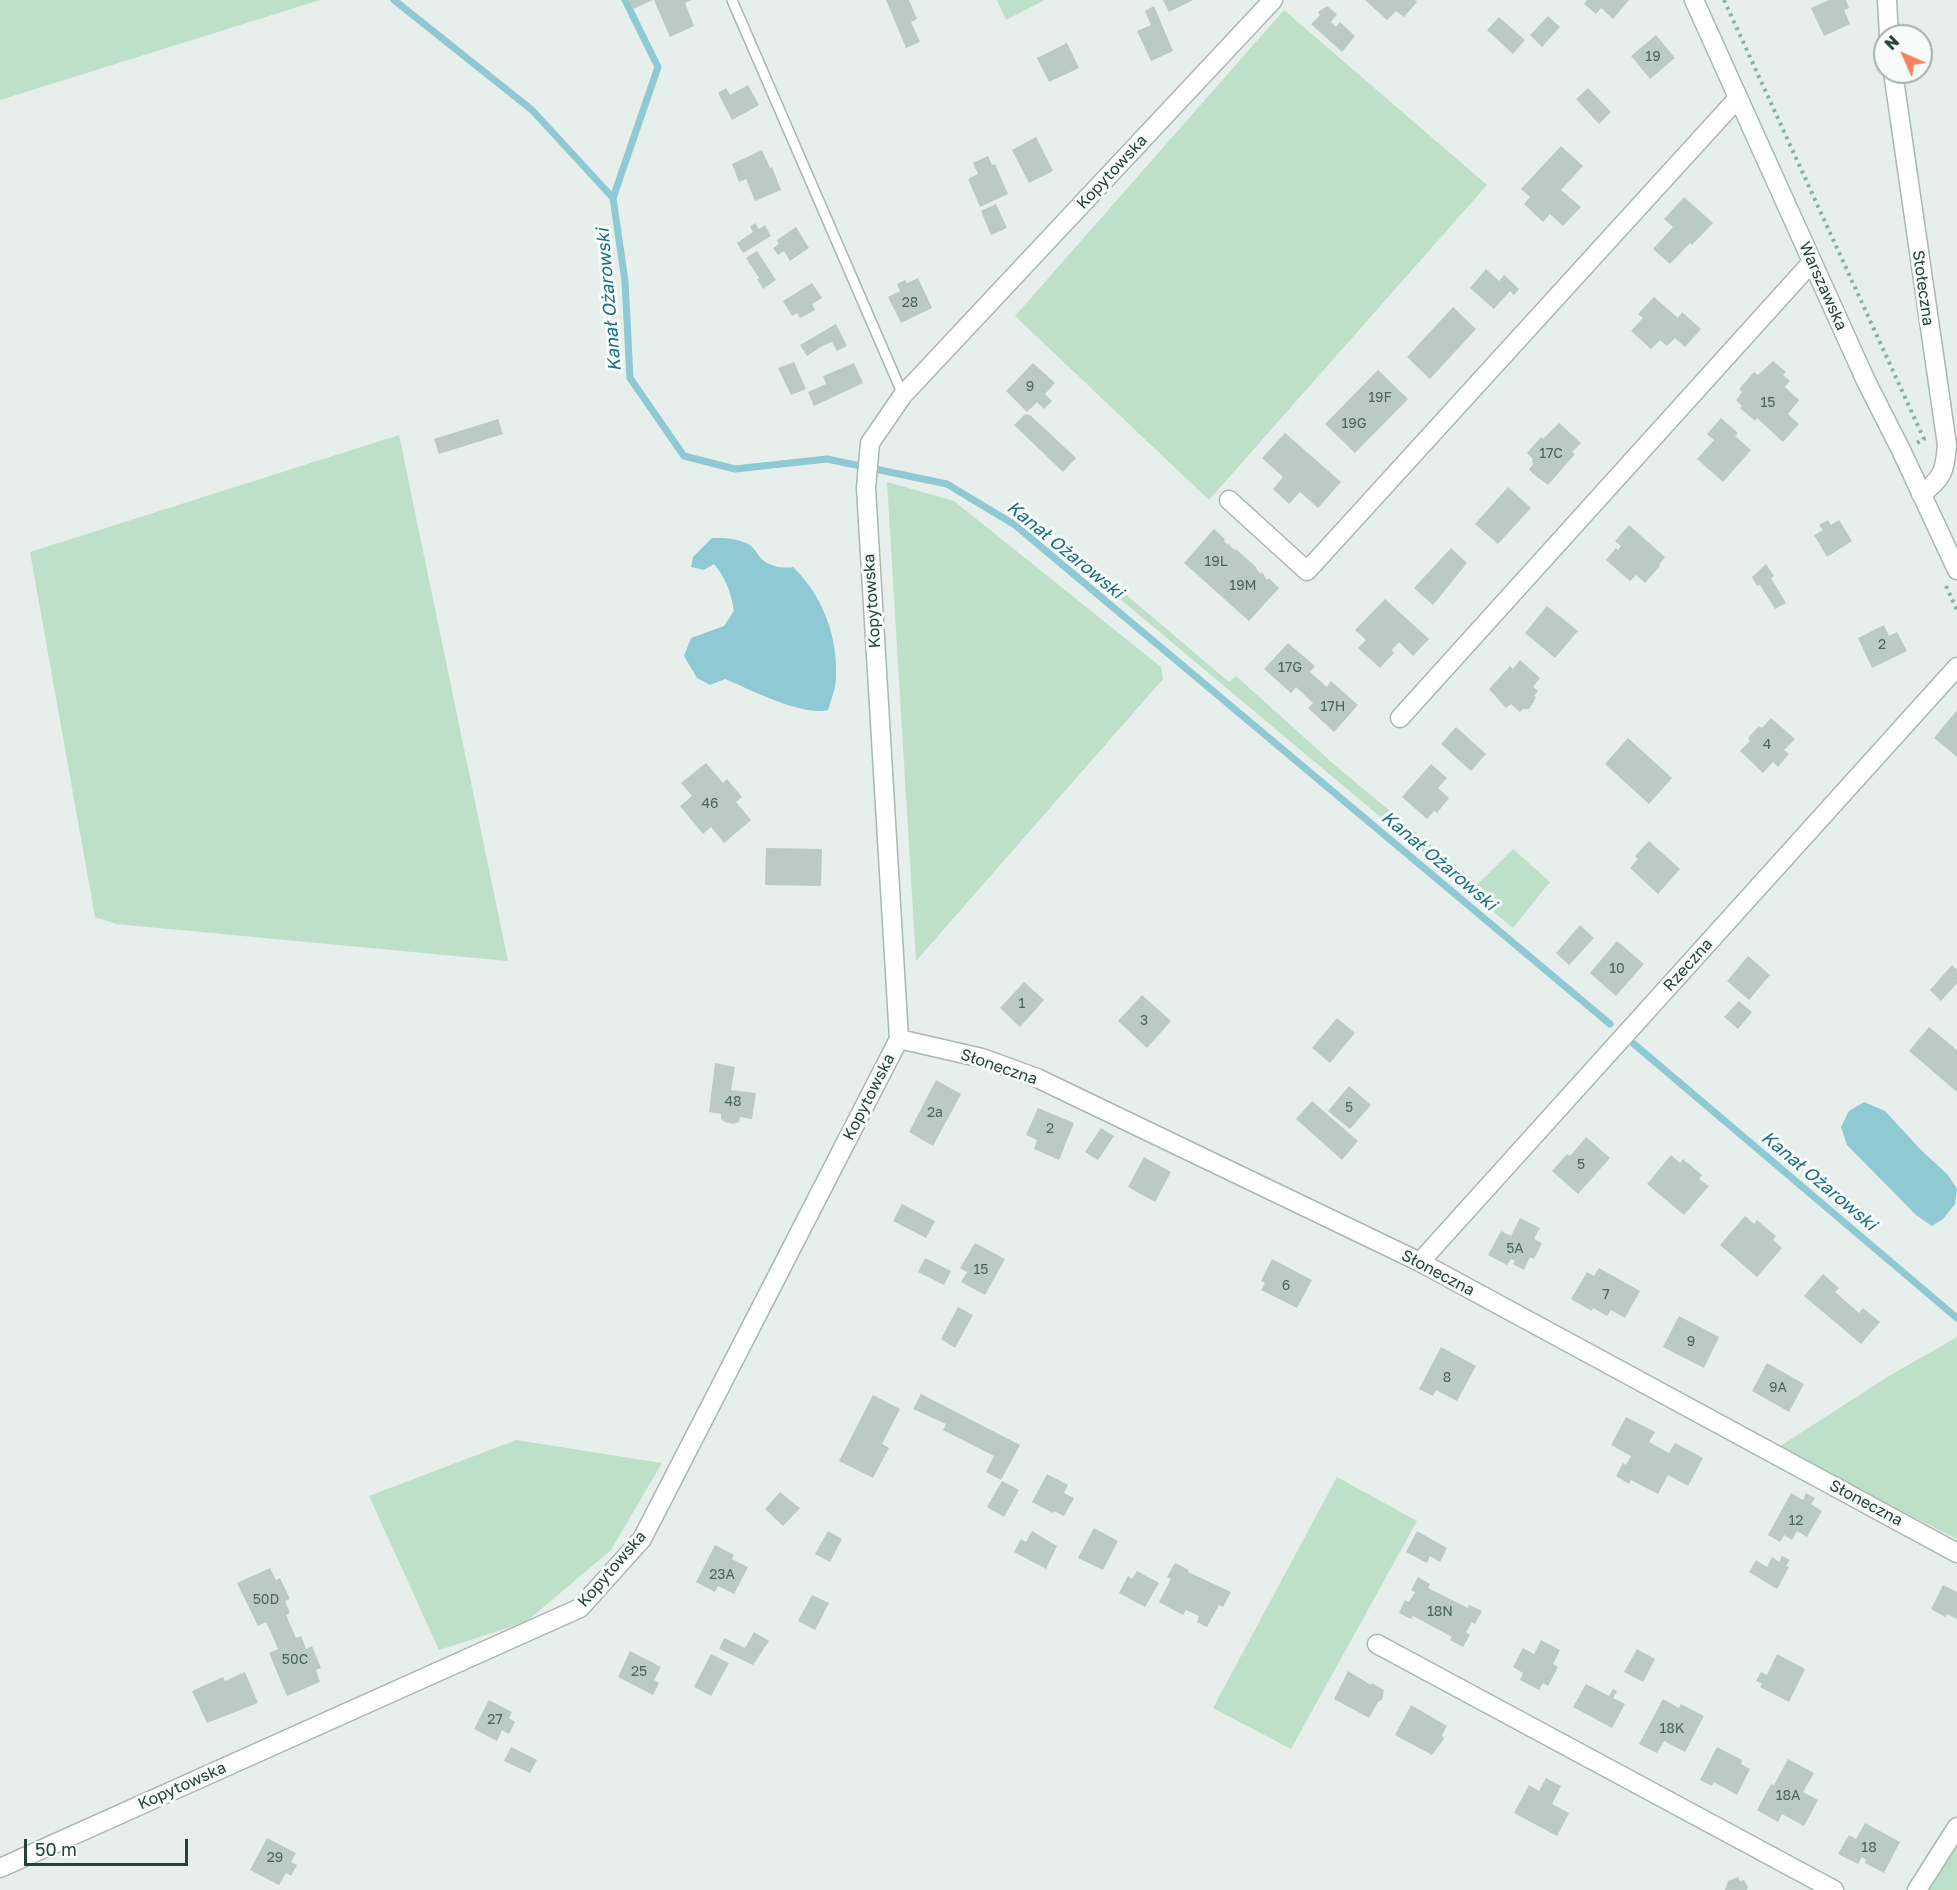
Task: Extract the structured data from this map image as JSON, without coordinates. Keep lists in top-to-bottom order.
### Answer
{
  "streets": {
    "street": [
      "Kopytowska",
      "Warszawska",
      "Stołeczna",
      "Rzeczna",
      "Słoneczna"
    ]
  },
  "crossings": [
    ["Kopytowska", "Słoneczna"],
    ["Warszawska", "Stołeczna"],
    ["Rzeczna", "Słoneczna"]
  ],
  "water": ["Kanał Ożarowski"],
  "house_numbers": [
    "19",
    "28",
    "9",
    "19F",
    "15",
    "19G",
    "17C",
    "19L",
    "19M",
    "2",
    "17G",
    "17H",
    "4",
    "46",
    "10",
    "1",
    "3",
    "48",
    "5",
    "2a",
    "2",
    "5",
    "5A",
    "15",
    "6",
    "7",
    "9",
    "8",
    "9A",
    "12",
    "23A",
    "50D",
    "18N",
    "50C",
    "25",
    "27",
    "18K",
    "18A",
    "18",
    "29"
  ],
  "scale_bar": "50 m",
  "north": "top left"
}
